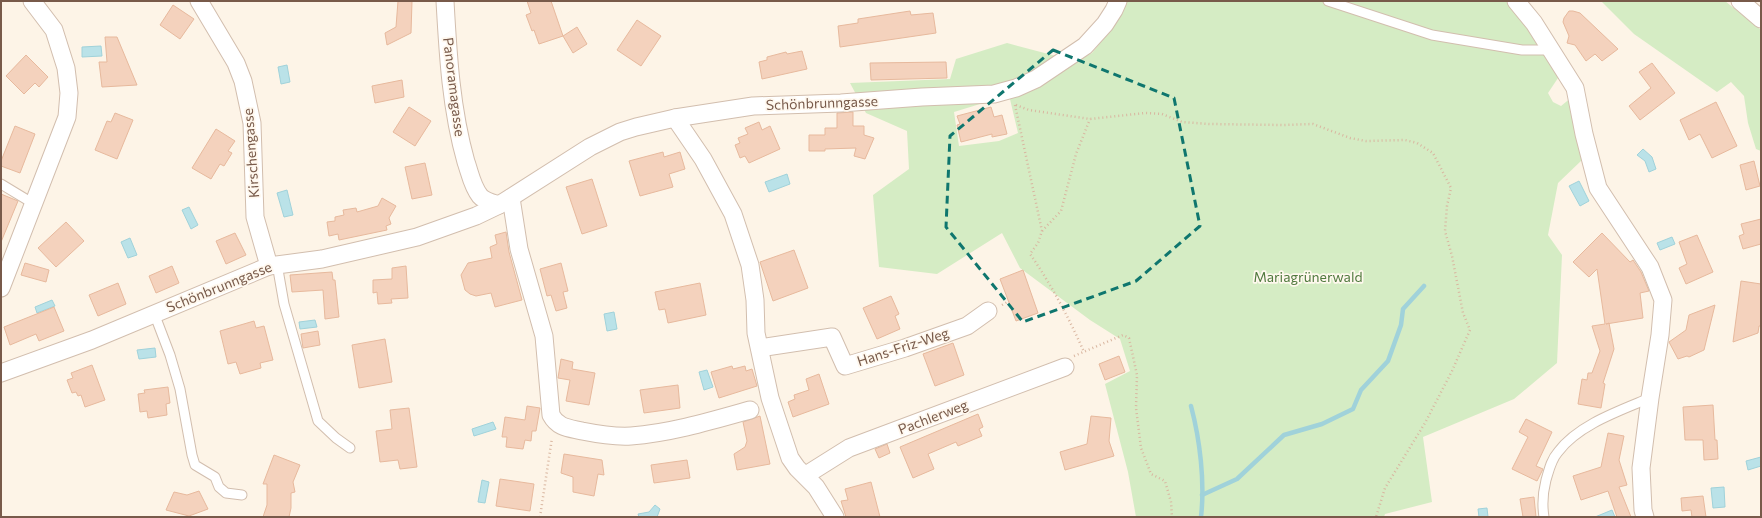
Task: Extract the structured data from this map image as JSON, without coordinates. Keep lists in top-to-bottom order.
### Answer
{
  "streets": {
    "street": [
      "Panoramagasse",
      "Schönbrunngasse",
      "Kirschengasse",
      "Hans-Friz-Weg",
      "Pachlerweg"
    ]
  },
  "crossings": [
    ["Panoramagasse", "Schönbrunngasse"],
    ["Schönbrunngasse", "Kirschengasse"]
  ],
  "parks": ["Mariagrünerwald"]
}
